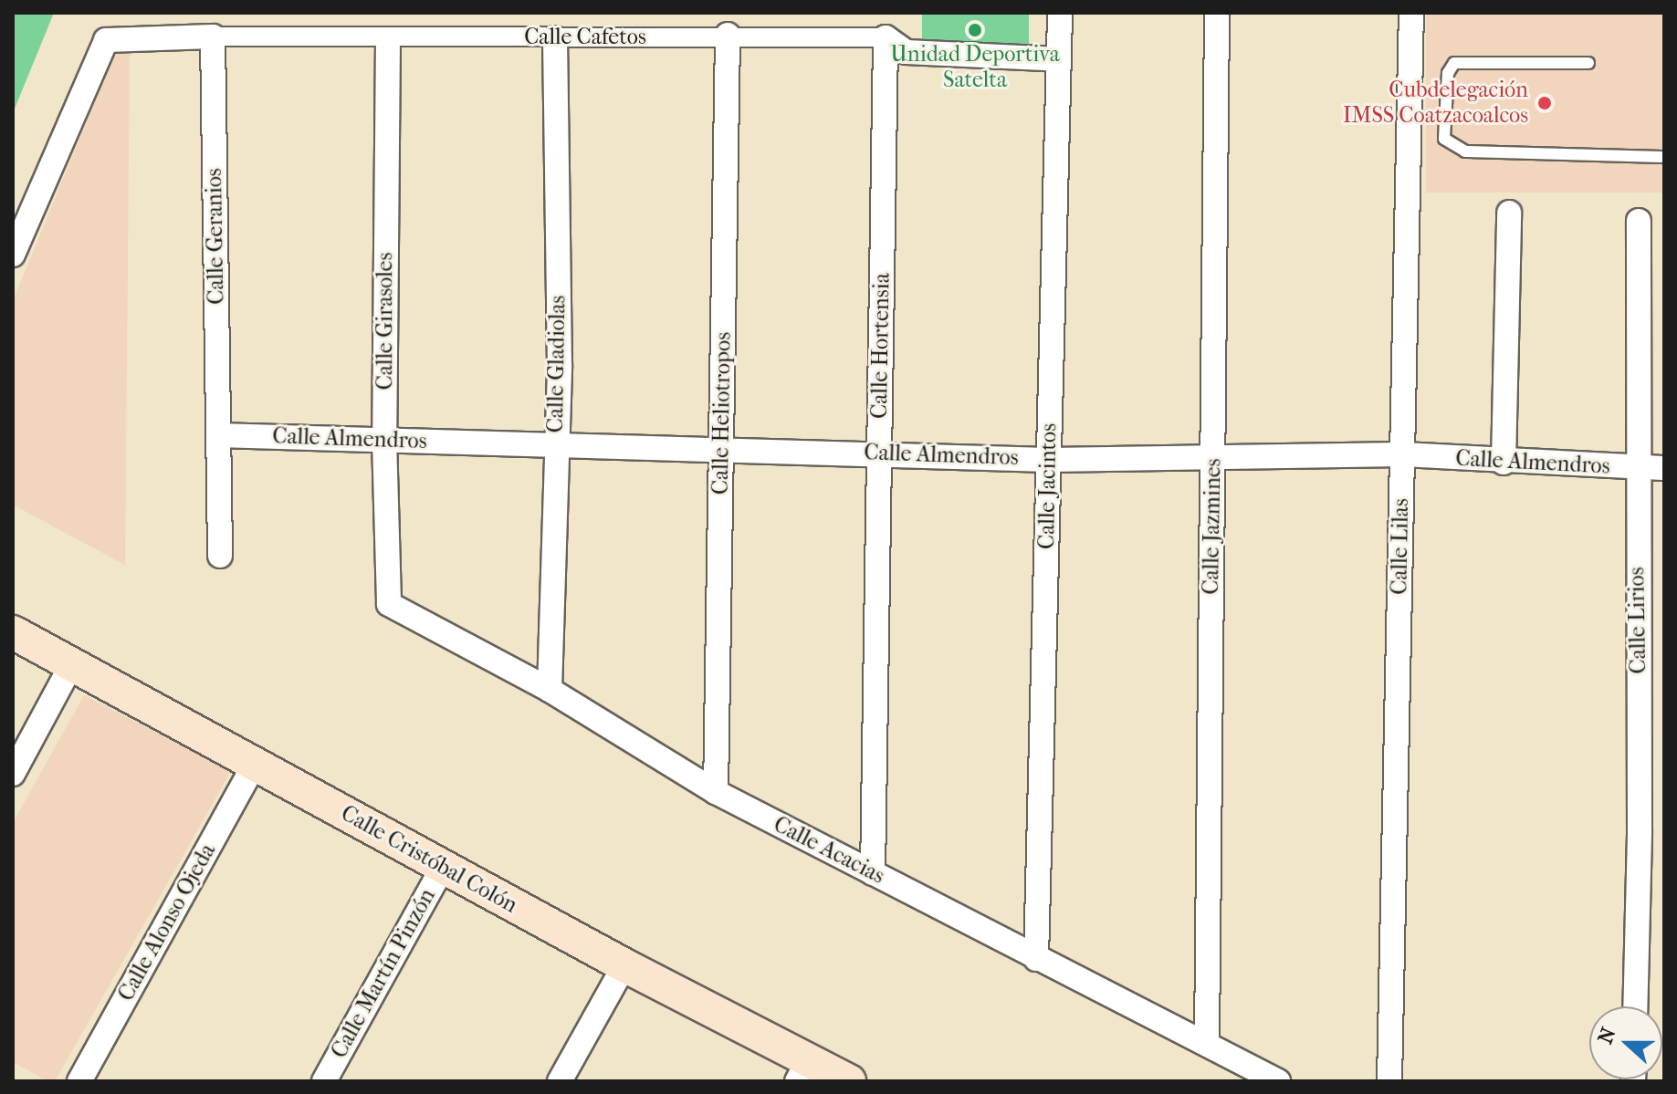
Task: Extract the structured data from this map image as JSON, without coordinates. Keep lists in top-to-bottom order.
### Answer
{
  "streets": {
    "main road": ["Calle Cristóbal Colón"],
    "street": [
      "Calle Cafetos",
      "Calle Geranios",
      "Calle Girasoles",
      "Calle Hortensia",
      "Calle Gladiolas",
      "Calle Heliotropos",
      "Calle Almendros",
      "Calle Jacintos",
      "Calle Jazmines",
      "Calle Lilas",
      "Calle Lirios",
      "Calle Acacias",
      "Calle Alonso Ojeda",
      "Calle Martín Pinzón"
    ]
  },
  "crossings": [
    ["Calle Cafetos", "Calle Geranios"],
    ["Calle Cafetos", "Calle Girasoles"],
    ["Calle Cafetos", "Calle Hortensia"],
    ["Calle Cafetos", "Calle Gladiolas"],
    ["Calle Cafetos", "Calle Heliotropos"],
    ["Calle Cafetos", "Calle Jacintos"],
    ["Calle Geranios", "Calle Almendros"],
    ["Calle Girasoles", "Calle Almendros"],
    ["Calle Girasoles", "Calle Acacias"],
    ["Calle Hortensia", "Calle Almendros"],
    ["Calle Hortensia", "Calle Acacias"],
    ["Calle Gladiolas", "Calle Almendros"],
    ["Calle Gladiolas", "Calle Acacias"],
    ["Calle Heliotropos", "Calle Almendros"],
    ["Calle Heliotropos", "Calle Acacias"],
    ["Calle Almendros", "Calle Jacintos"],
    ["Calle Almendros", "Calle Jazmines"],
    ["Calle Almendros", "Calle Lilas"],
    ["Calle Almendros", "Calle Lirios"],
    ["Calle Jacintos", "Calle Acacias"],
    ["Calle Jazmines", "Calle Acacias"],
    ["Calle Cristóbal Colón", "Calle Alonso Ojeda"],
    ["Calle Cristóbal Colón", "Calle Martín Pinzón"]
  ],
  "places": ["Unidad Deportiva Satelta", "Cubdelegación IMSS Coatzacoalcos"],
  "north": "left"
}
